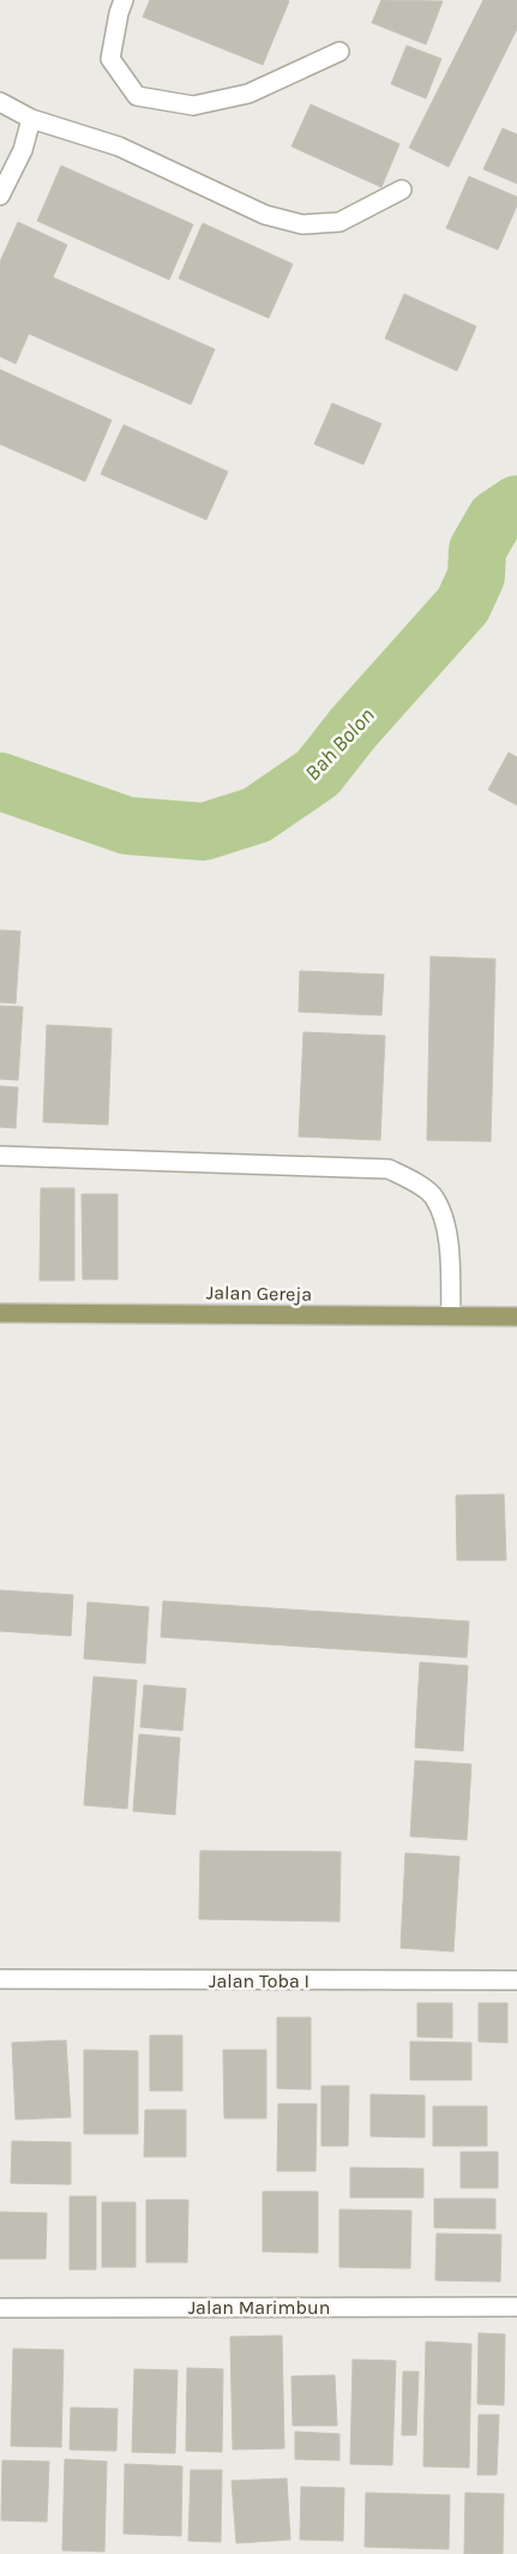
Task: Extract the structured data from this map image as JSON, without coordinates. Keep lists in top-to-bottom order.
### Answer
{
  "streets": {
    "main road": ["Jalan Gereja"],
    "street": ["Jalan Toba I", "Jalan Marimbun"]
  },
  "water": ["Bah Bolon"]
}
